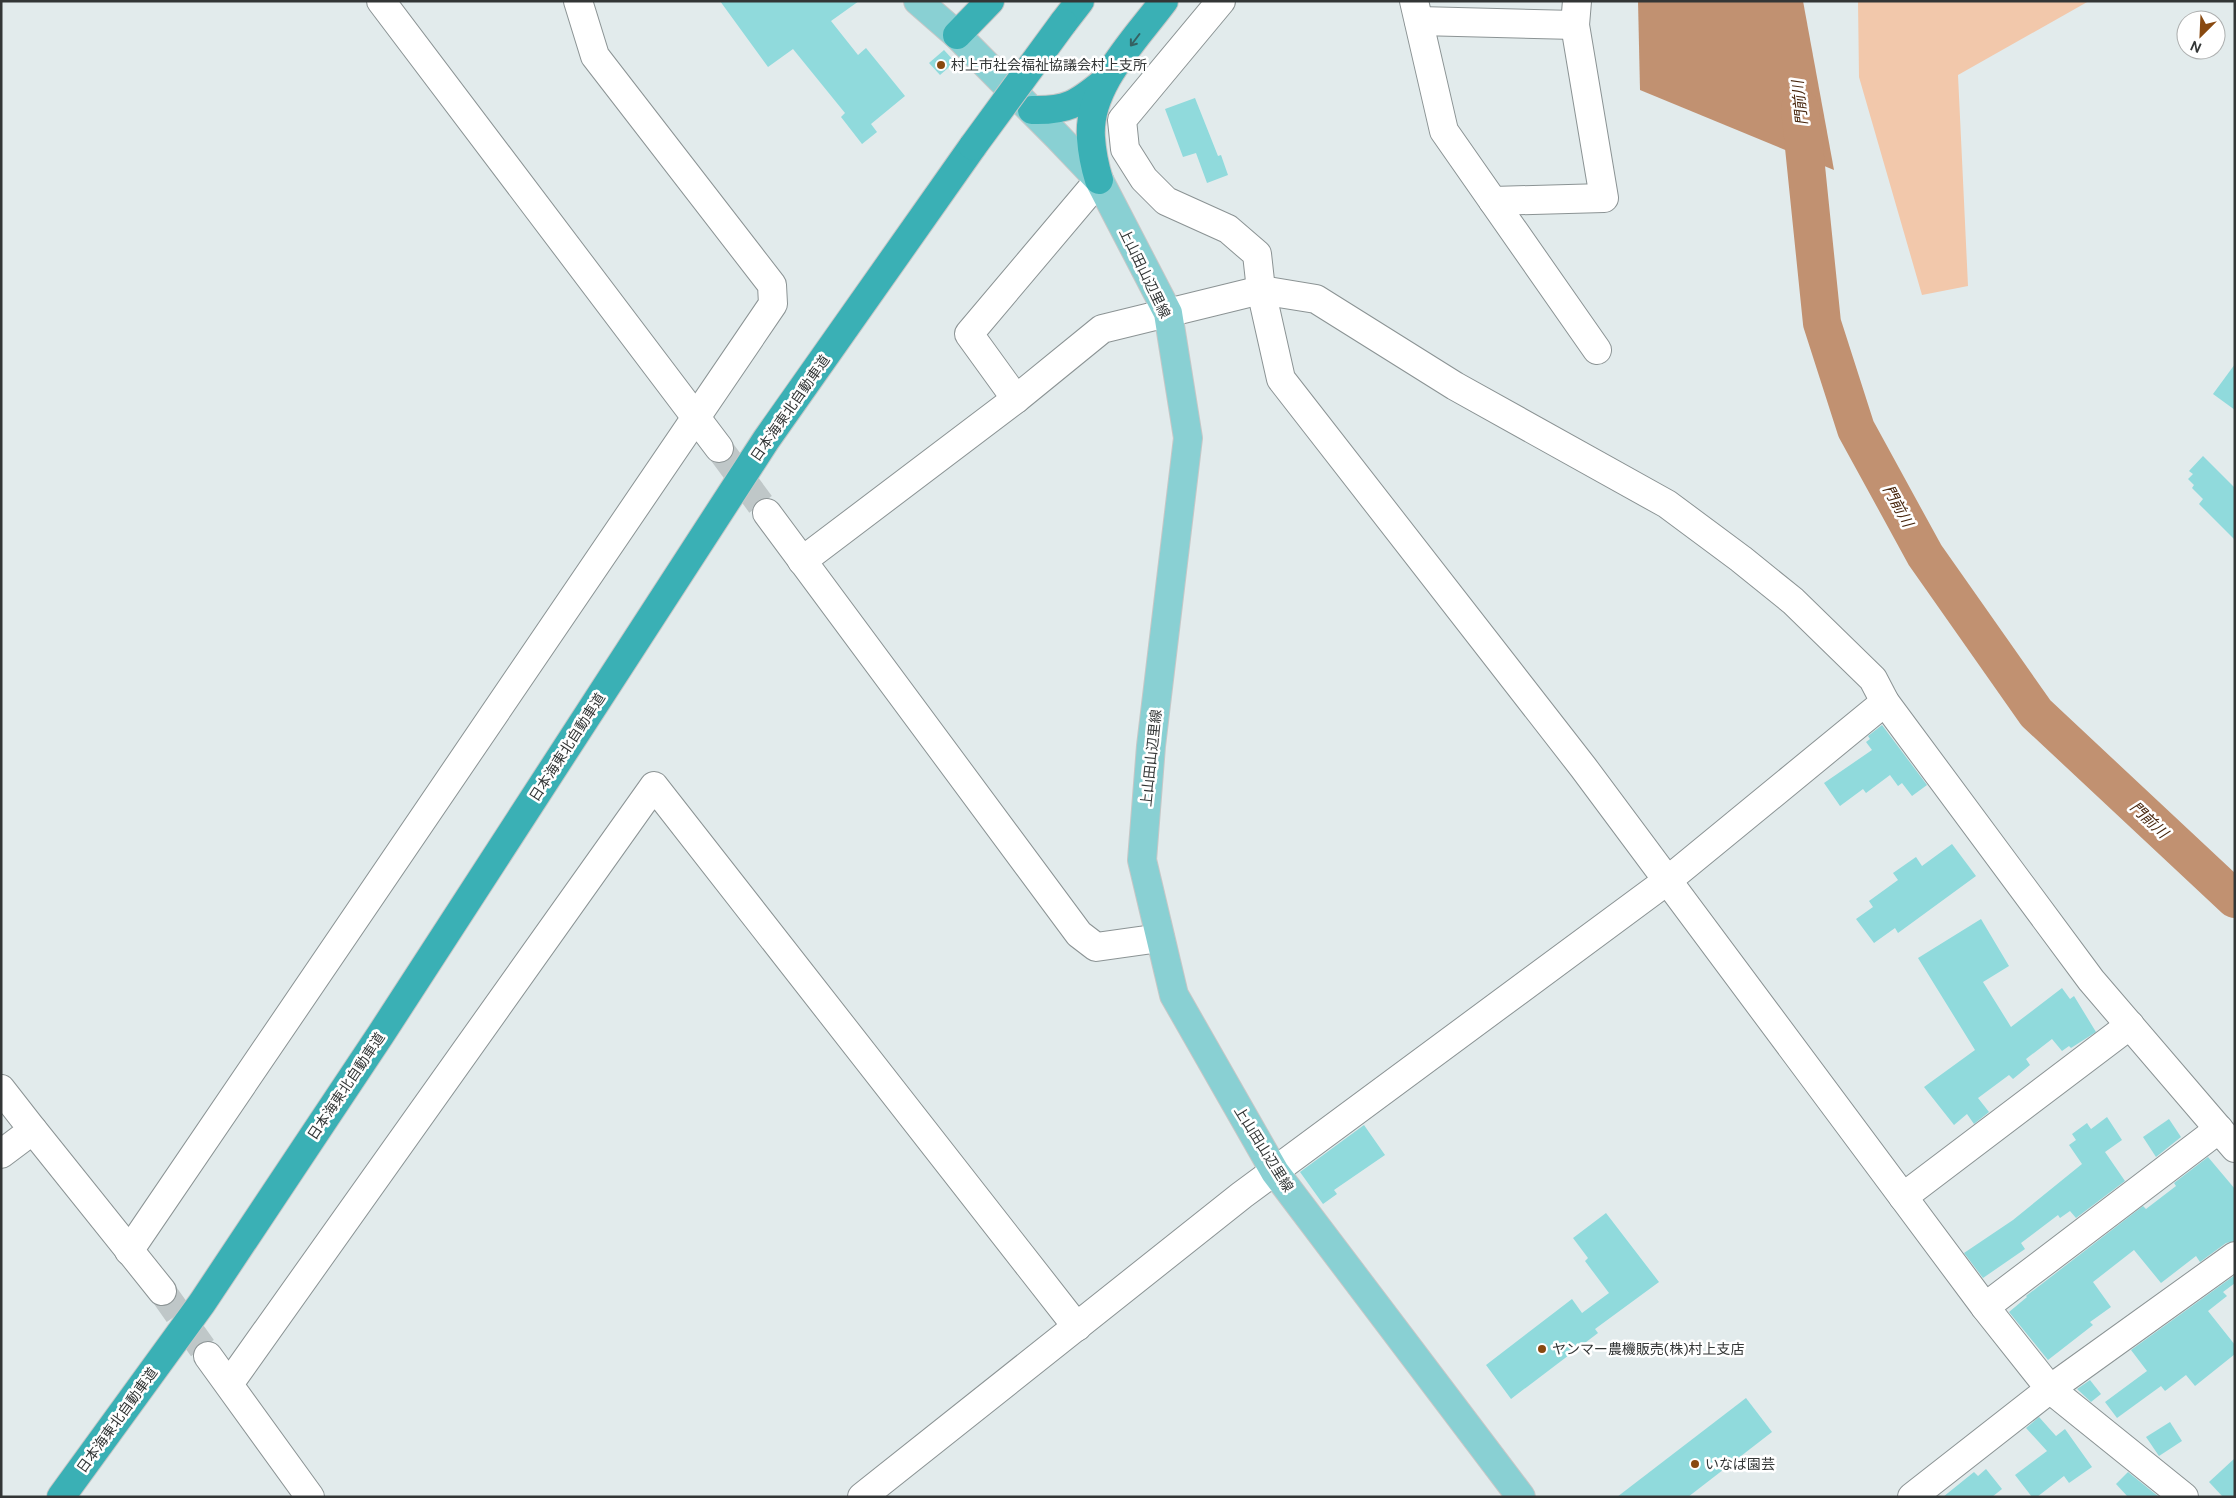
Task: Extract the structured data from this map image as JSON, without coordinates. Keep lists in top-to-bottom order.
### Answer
{
  "streets": {
    "highway": ["日本海東北自動車道"],
    "main road": ["上山田山辺里線"]
  },
  "water": ["門前川"],
  "places": ["村上市社会福祉協議会村上支所", "ヤンマー農機販売(株)村上支店", "いなば園芸"],
  "north": "bottom left"
}
